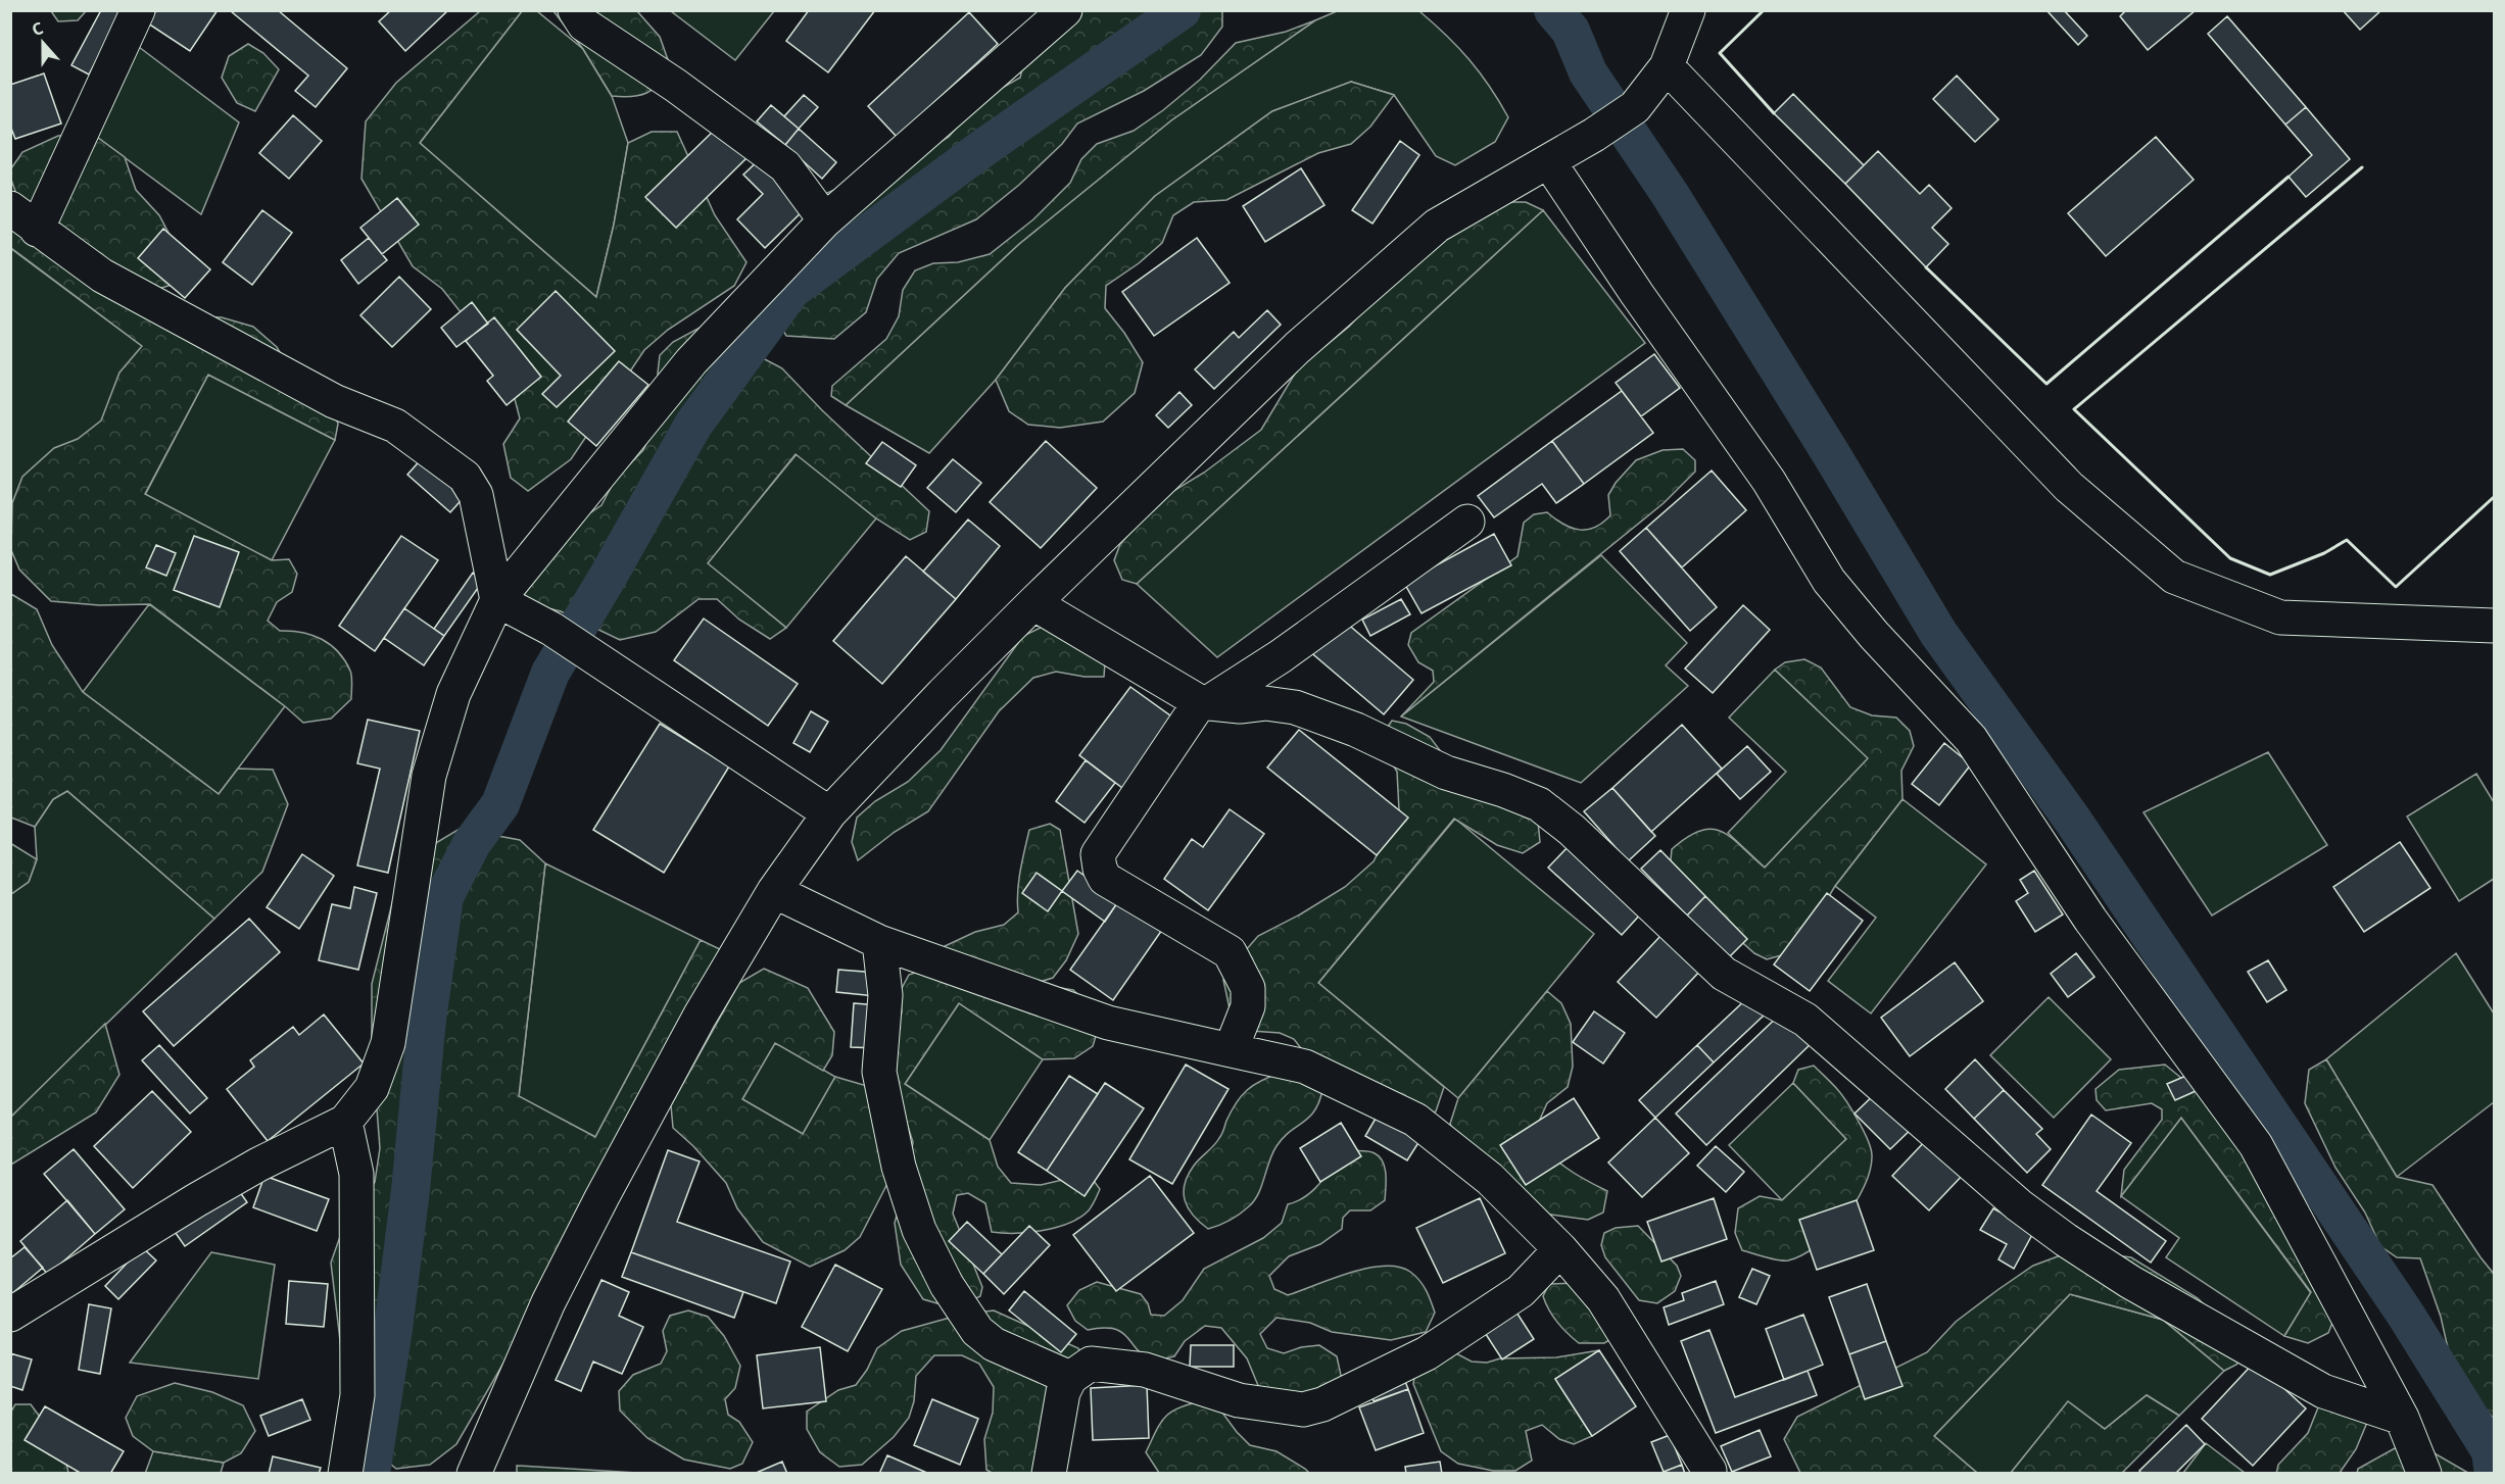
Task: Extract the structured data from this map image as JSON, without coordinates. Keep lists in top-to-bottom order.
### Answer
{
  "north": "top"
}
